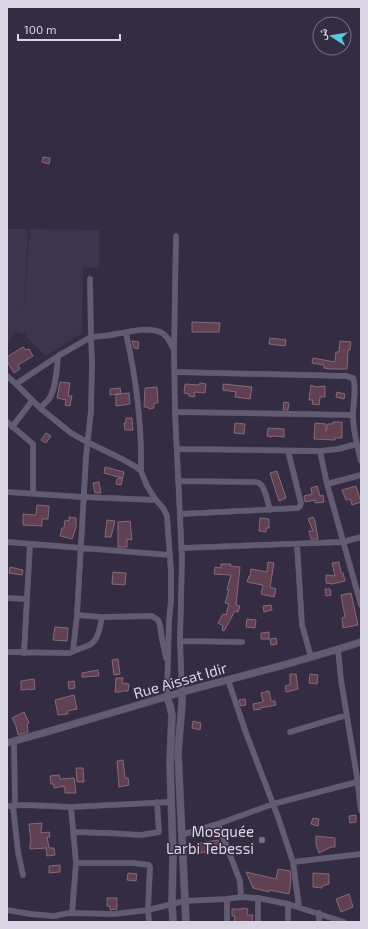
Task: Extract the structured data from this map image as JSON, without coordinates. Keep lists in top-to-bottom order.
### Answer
{
  "streets": {
    "street": ["Rue Aissat Idir"]
  },
  "places": ["Mosquée Larbi Tebessi"],
  "scale_bar": "100 m",
  "north": "left"
}
